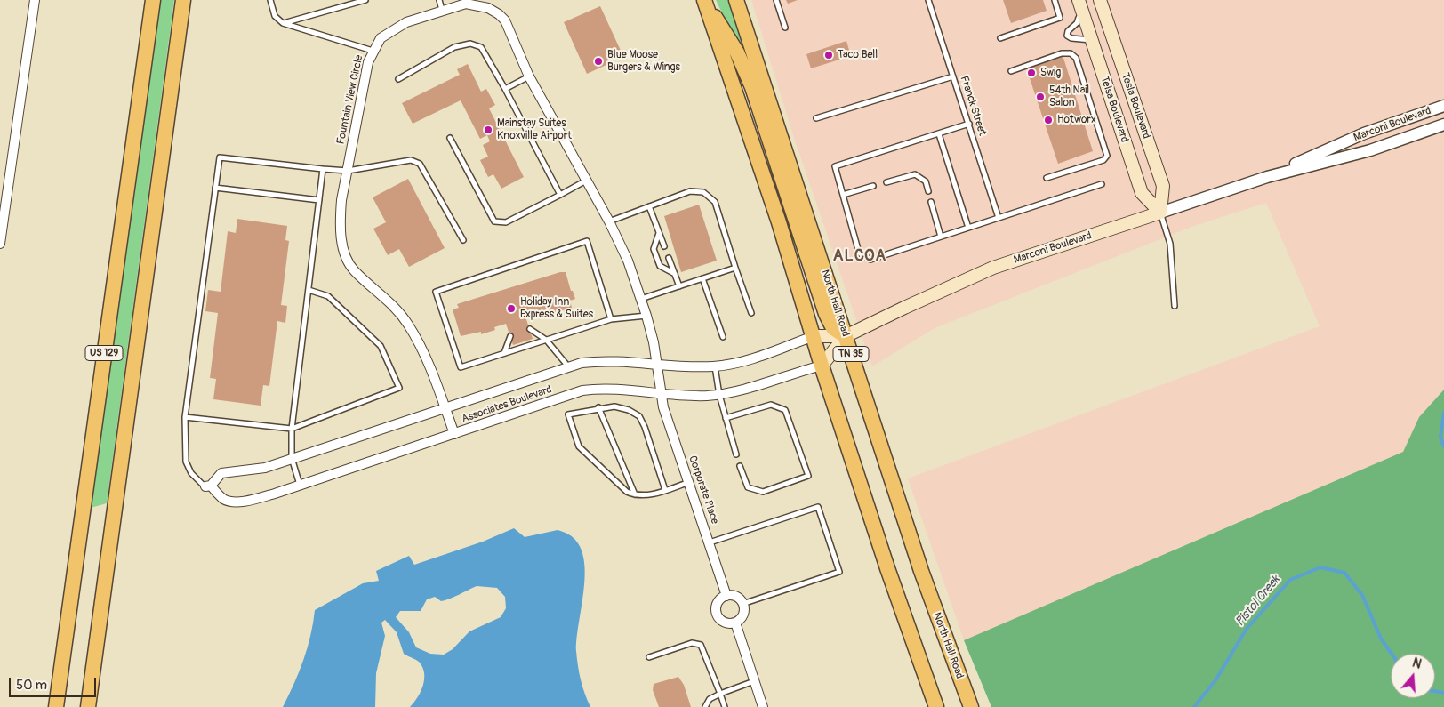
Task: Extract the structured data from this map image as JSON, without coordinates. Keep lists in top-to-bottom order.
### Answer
{
  "streets": {
    "main road": [
      "Tesla Boulevard",
      "Telsa Boulevard",
      "Marconi Boulevard",
      "North Hall Road",
      "US 129",
      "TN 35"
    ],
    "street": ["Fountain View Circle", "Associates Boulevard", "Corporate Place"],
    "lane": ["Franck Street"]
  },
  "crossings": [
    ["Fountain View Circle", "Associates Boulevard"],
    ["Fountain View Circle", "Corporate Place"],
    ["Tesla Boulevard", "Telsa Boulevard"],
    ["Tesla Boulevard", "Marconi Boulevard"],
    ["Telsa Boulevard", "Marconi Boulevard"],
    ["Marconi Boulevard", "North Hall Road"],
    ["Marconi Boulevard", "TN 35"],
    ["Marconi Boulevard", "Associates Boulevard"],
    ["TN 35", "Associates Boulevard"],
    ["Associates Boulevard", "Corporate Place"]
  ],
  "districts": ["ALCOA"],
  "water": ["Pistol Creek"],
  "places": [
    "Taco Bell",
    "Blue Moose Burgers & Wings",
    "Swig",
    "54th Nail Salon",
    "Hotworx",
    "Mainstay Suites Knoxville Airport",
    "Holiday Inn Express & Suites"
  ],
  "scale_bar": "50 m",
  "north": "top"
}
